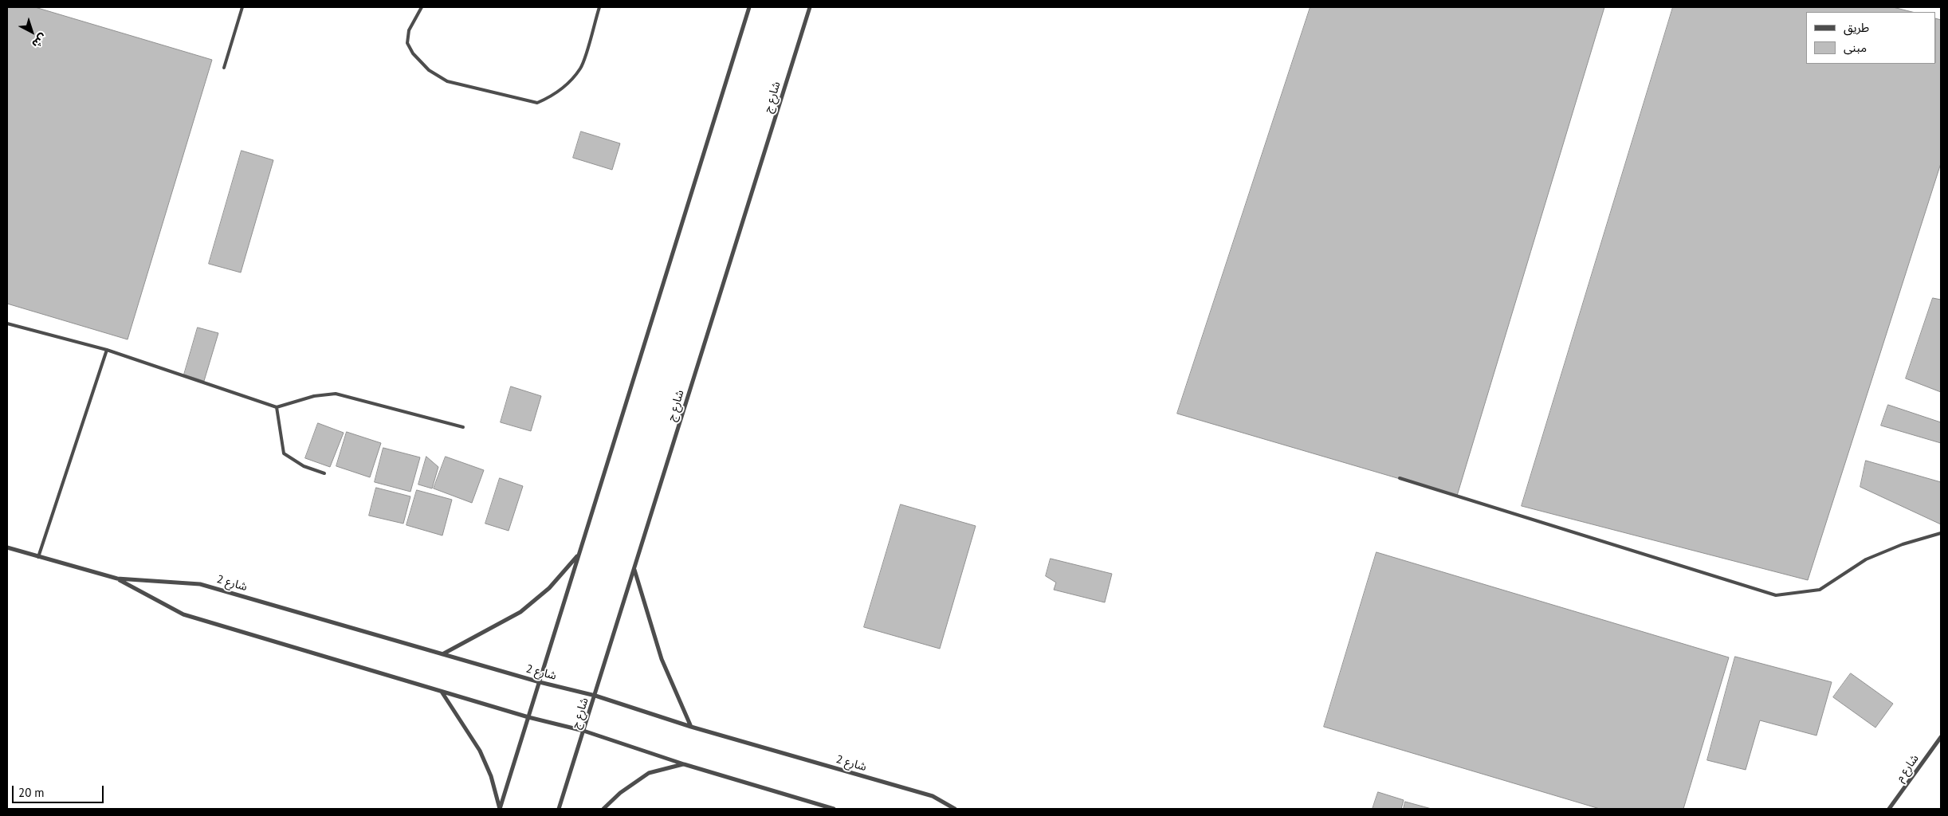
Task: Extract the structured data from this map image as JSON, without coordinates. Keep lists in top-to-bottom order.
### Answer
{
  "streets": {
    "street": ["شارع ج", "شارع 2", "شارع م"]
  },
  "crossings": [
    ["شارع ج", "شارع 2"]
  ],
  "legend": ["طريق", "مبنى"],
  "scale_bar": "20 m",
  "north": "bottom right"
}
